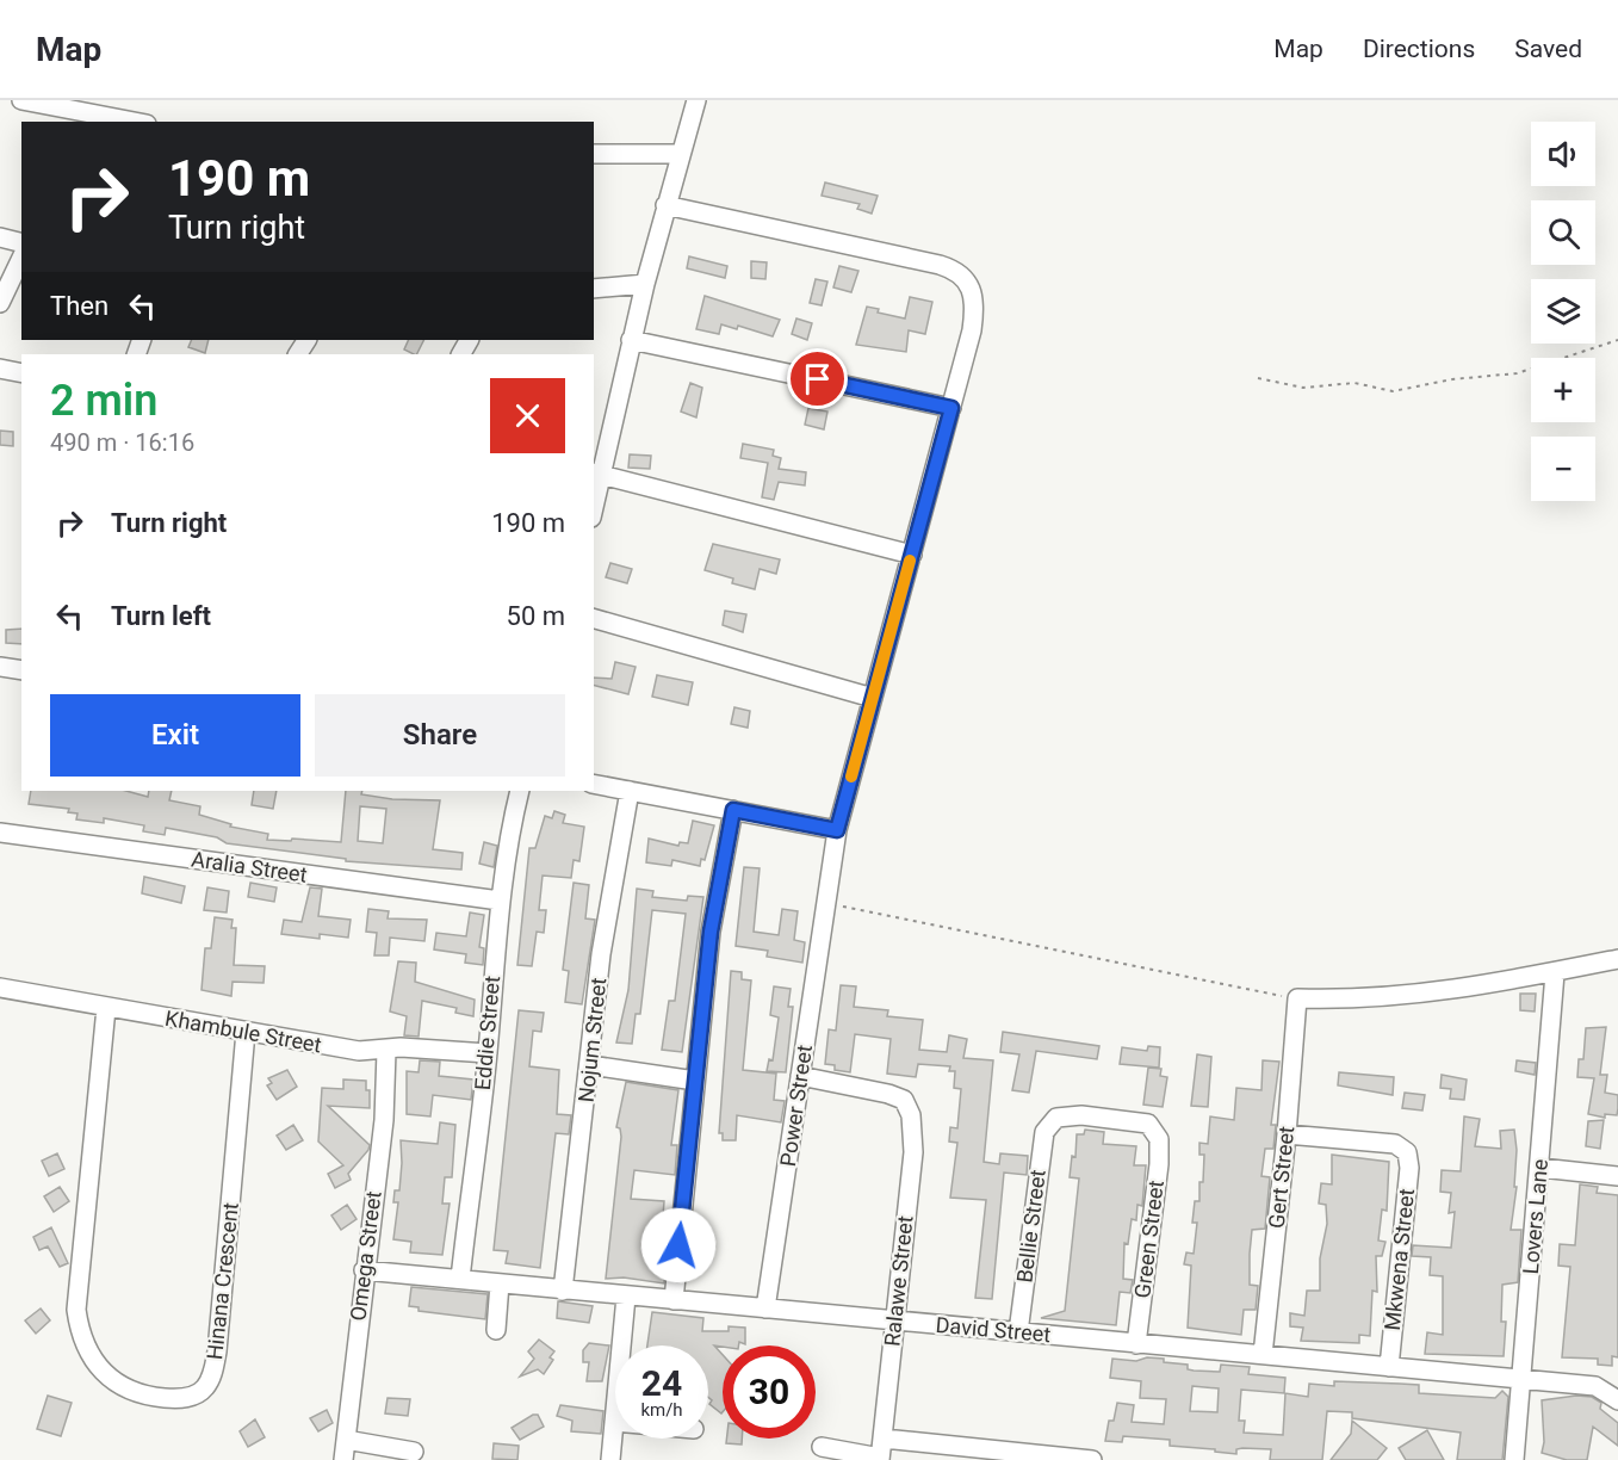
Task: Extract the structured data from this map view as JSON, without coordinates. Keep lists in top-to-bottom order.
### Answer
{
  "streets": {
    "street": [
      "Aralia Street",
      "Khambule Street",
      "Eddie Street",
      "Nojum Street",
      "Power Street",
      "Gert Street",
      "Lovers Lane",
      "Bellie Street",
      "Green Street",
      "Omega Street",
      "Mkwena Street",
      "Hinana Crescent",
      "Ralawe Street",
      "David Street"
    ]
  },
  "crossings": [
    ["Aralia Street", "Eddie Street"],
    ["Khambule Street", "Eddie Street"],
    ["Khambule Street", "Omega Street"],
    ["Khambule Street", "Hinana Crescent"],
    ["Eddie Street", "David Street"],
    ["Nojum Street", "David Street"],
    ["Power Street", "Ralawe Street"],
    ["Power Street", "David Street"],
    ["Gert Street", "Mkwena Street"],
    ["Gert Street", "David Street"],
    ["Lovers Lane", "David Street"],
    ["Bellie Street", "Green Street"],
    ["Bellie Street", "David Street"],
    ["Green Street", "David Street"],
    ["Omega Street", "David Street"],
    ["Mkwena Street", "David Street"],
    ["Ralawe Street", "David Street"]
  ],
  "page": {
    "header": "Map",
    "nav": ["Map", "Directions", "Saved"],
    "map_buttons": ["+", "−"],
    "turn": ["190 m", "Turn right"],
    "then": "Then",
    "heading": ["2 min", "490 m · 16:16"],
    "list": [
      {
        "name": "Turn right",
        "value": "190 m"
      },
      {
        "name": "Turn left",
        "value": "50 m"
      }
    ],
    "buttons": ["Exit", "Share"],
    "speed": "24 km/h",
    "limit": "30"
  }
}
